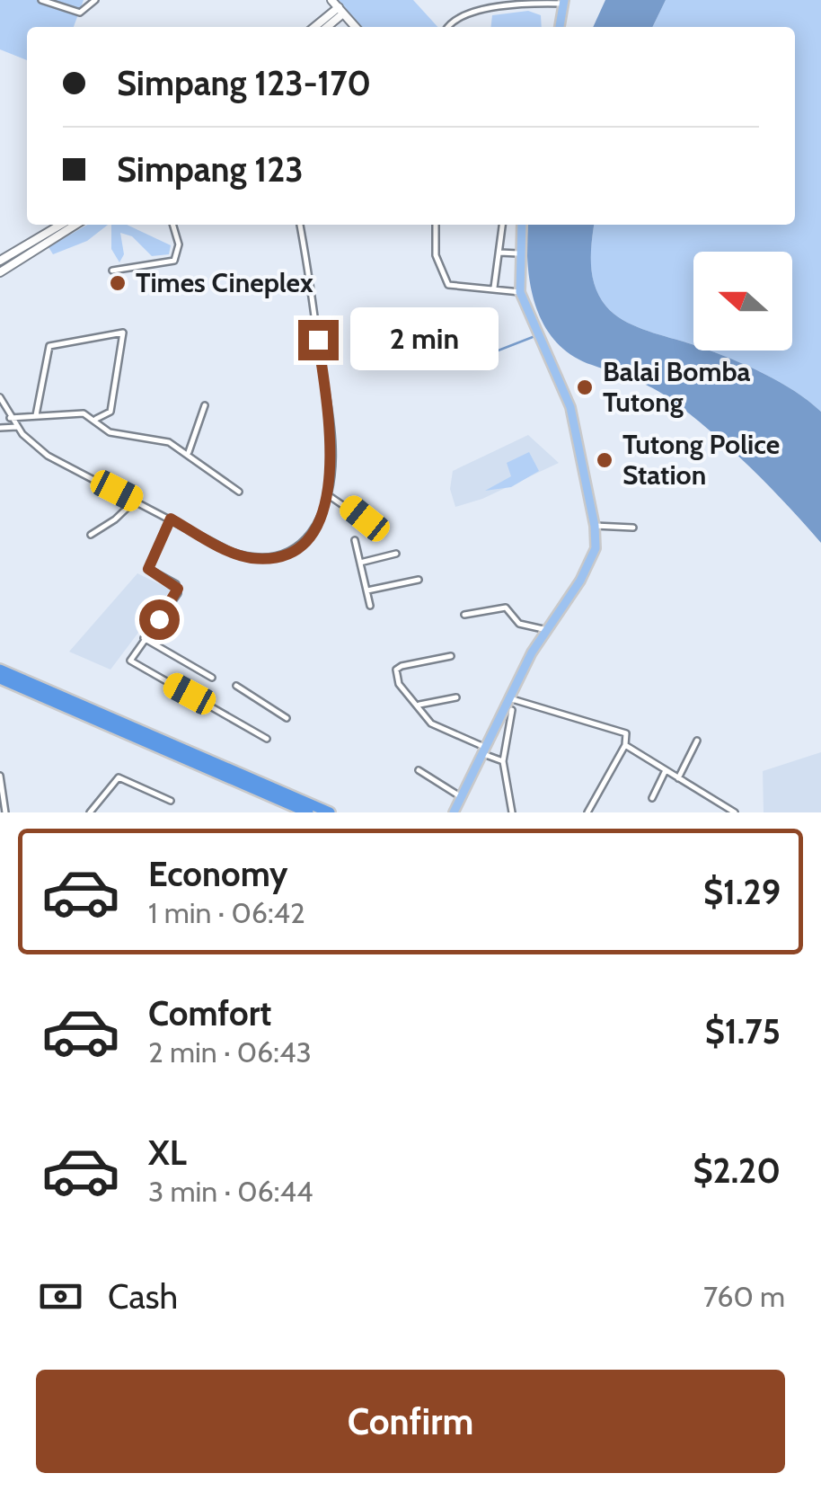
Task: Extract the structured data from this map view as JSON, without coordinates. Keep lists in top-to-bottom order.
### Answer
{
  "places": ["Times Cineplex", "Balai Bomba Tutong", "Tutong Police Station"],
  "north": "left",
  "page": {
    "banner": ["Simpang 123-170", "Simpang 123"],
    "bubble": "2 min",
    "list": [
      {
        "name": "Economy",
        "note": "1 min · 06:42",
        "value": "$1.29"
      },
      {
        "name": "Comfort",
        "note": "2 min · 06:43",
        "value": "$1.75"
      },
      {
        "name": "XL",
        "note": "3 min · 06:44",
        "value": "$2.20"
      }
    ],
    "pay": ["Cash", "760 m"],
    "buttons": "Confirm"
  }
}
